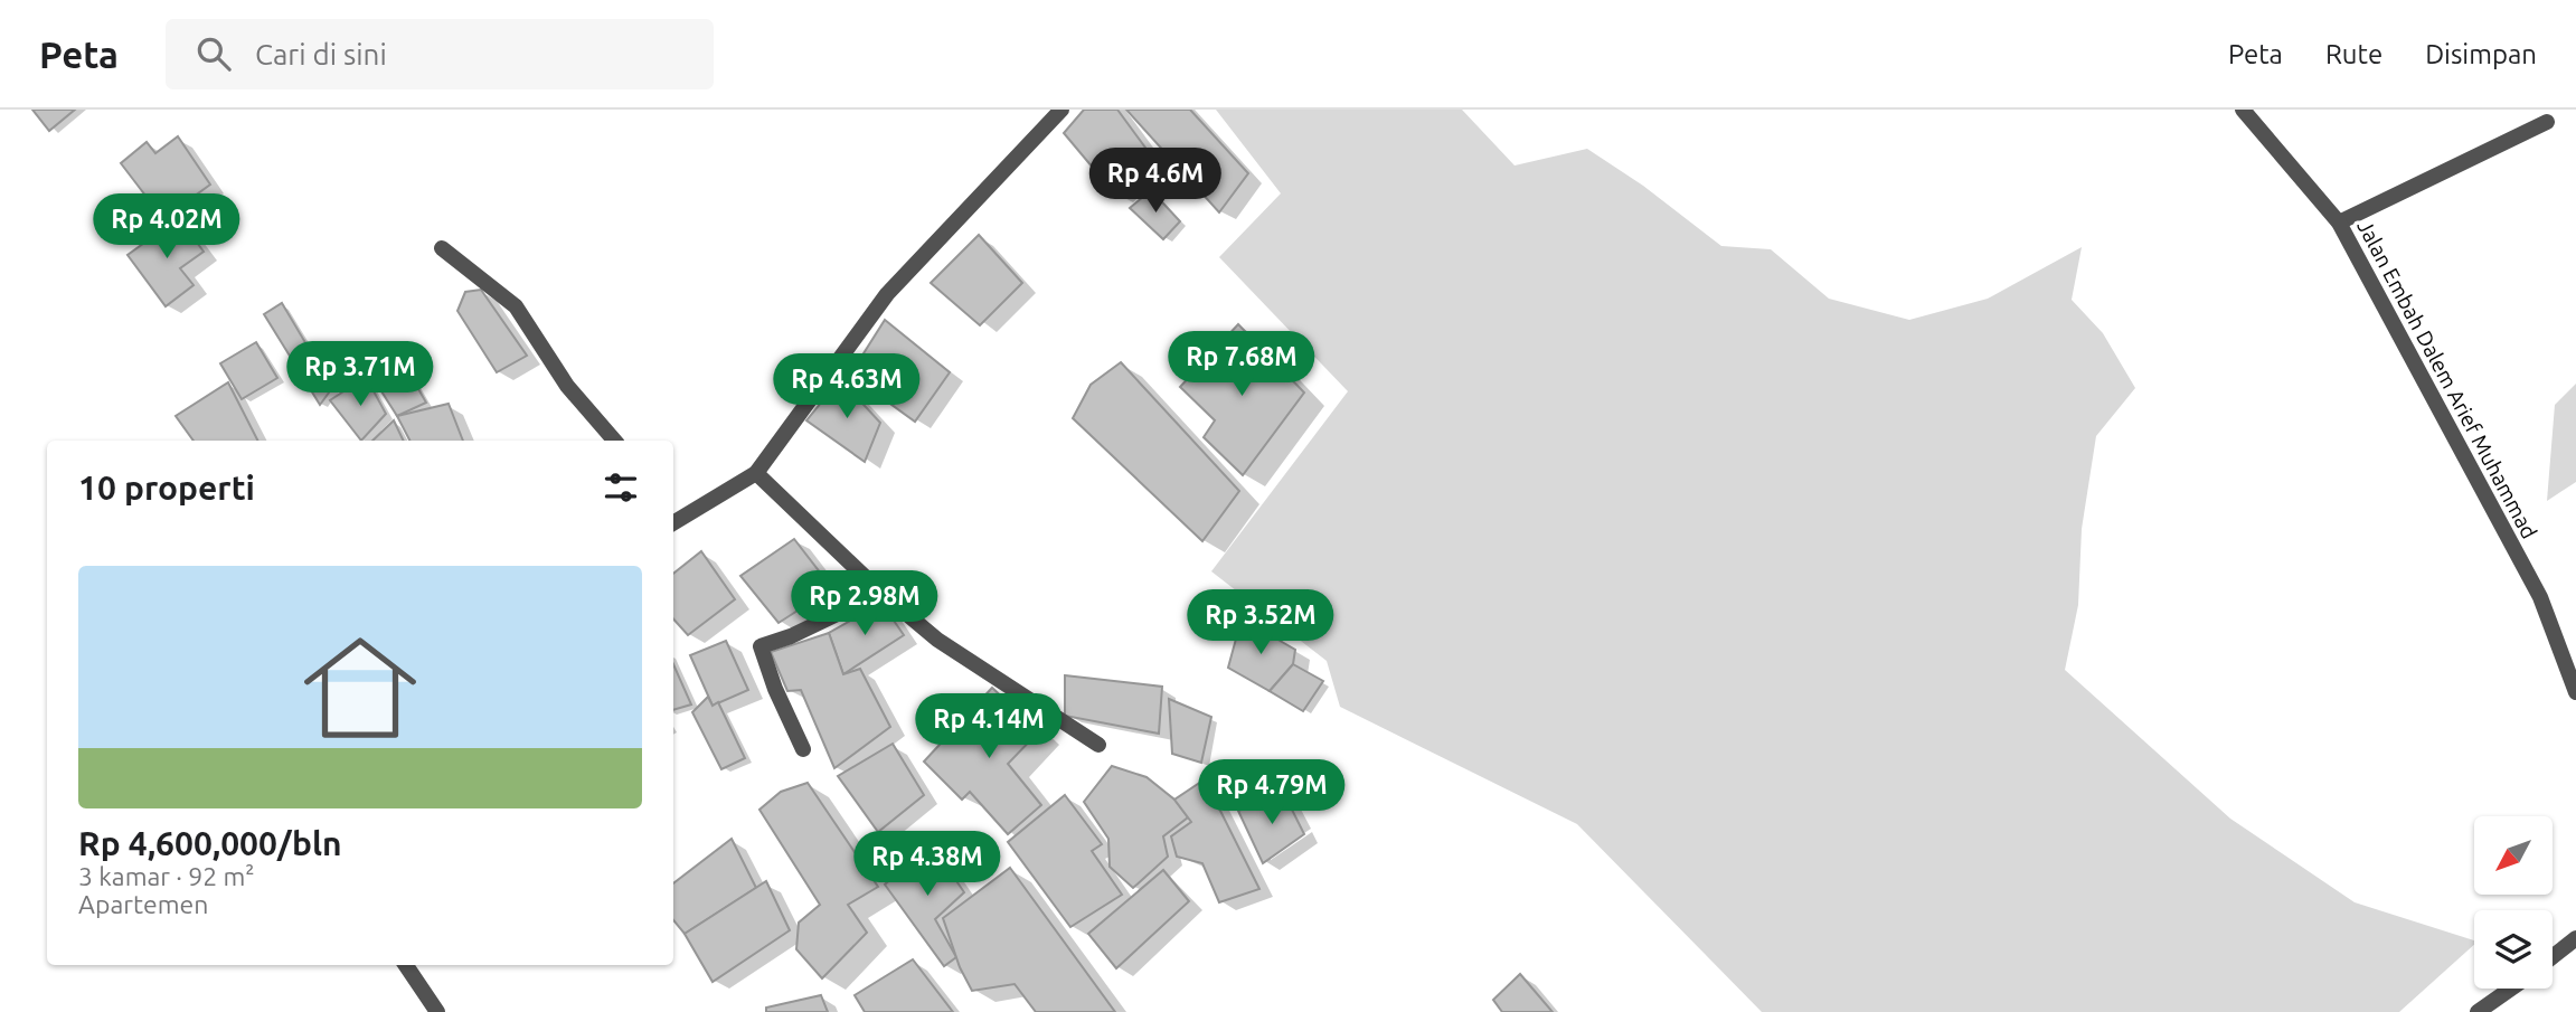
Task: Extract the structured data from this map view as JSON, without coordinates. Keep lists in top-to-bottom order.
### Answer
{
  "streets": {
    "street": ["Jalan Embah Dalem Arief Muhammad"]
  },
  "north": "bottom left",
  "page": {
    "header": "Peta",
    "search": "Cari di sini",
    "nav": ["Peta", "Rute", "Disimpan"],
    "price": [
      "Rp 4.6M",
      "Rp 4.02M",
      "Rp 7.68M",
      "Rp 3.71M",
      "Rp 4.63M",
      "Rp 2.98M",
      "Rp 3.52M",
      "Rp 4.14M",
      "Rp 4.79M",
      "Rp 4.38M"
    ],
    "heading": "10 properti",
    "list": [
      {
        "name": "Rp 4,600,000/bln",
        "note": "3 kamar · 92 m² · Apartemen"
      }
    ]
  }
}
